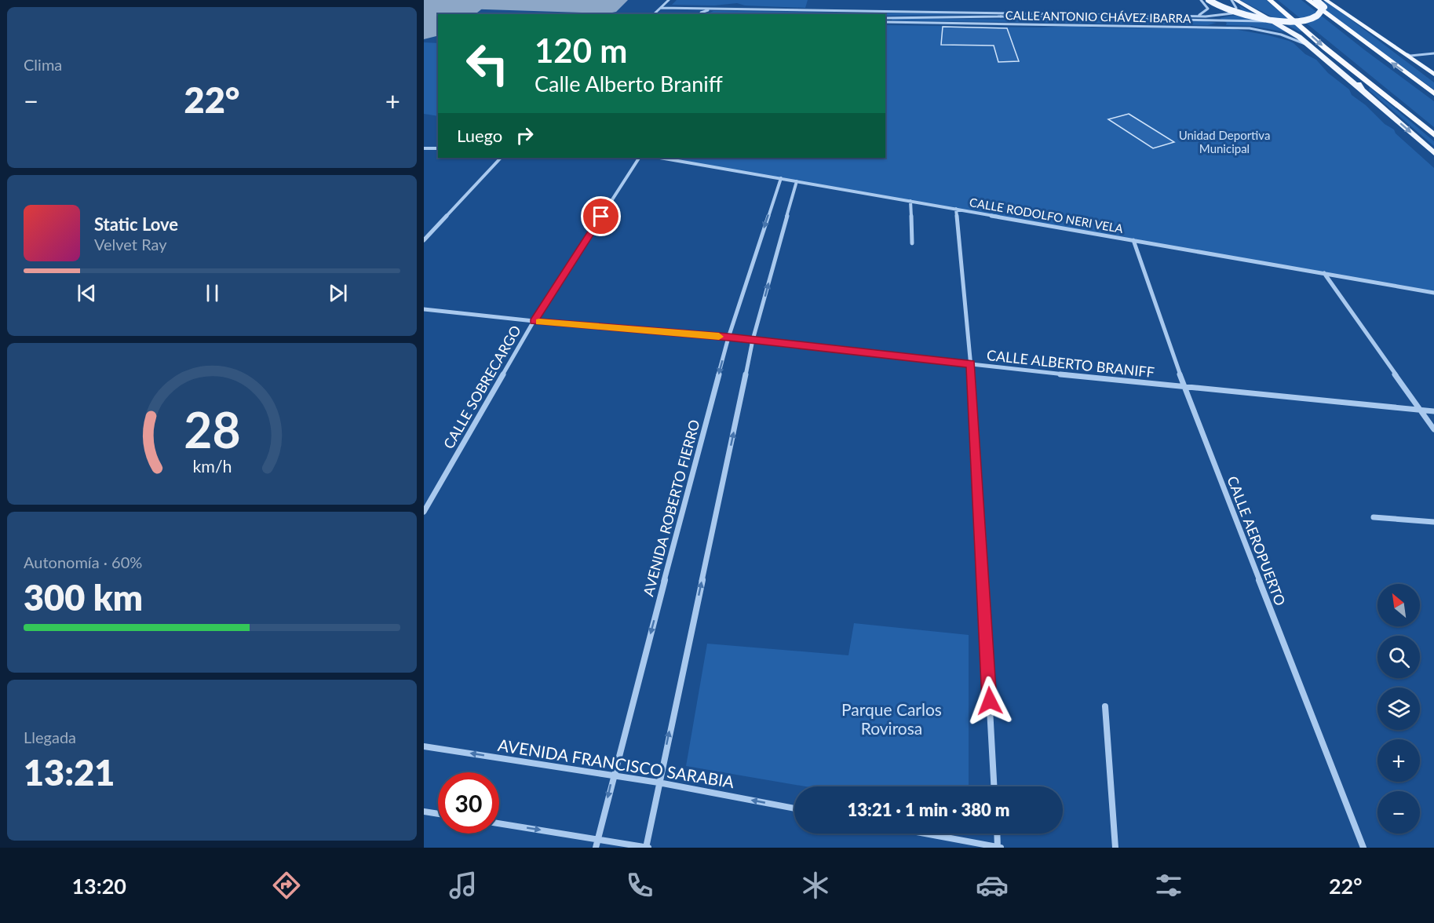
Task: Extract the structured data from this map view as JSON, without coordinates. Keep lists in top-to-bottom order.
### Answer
{
  "streets": {
    "street": [
      "CALLE ANTONIO CHÁVEZ IBARRA",
      "CALLE RODOLFO NERI VELA",
      "CALLE ALBERTO BRANIFF",
      "CALLE SOBRECARGO",
      "AVENIDA ROBERTO FIERRO",
      "CALLE AEROPUERTO",
      "AVENIDA FRANCISCO SARABIA"
    ]
  },
  "crossings": [
    ["CALLE RODOLFO NERI VELA", "AVENIDA ROBERTO FIERRO"],
    ["CALLE RODOLFO NERI VELA", "CALLE AEROPUERTO"],
    ["CALLE ALBERTO BRANIFF", "CALLE SOBRECARGO"],
    ["CALLE ALBERTO BRANIFF", "AVENIDA ROBERTO FIERRO"],
    ["CALLE ALBERTO BRANIFF", "CALLE AEROPUERTO"],
    ["AVENIDA ROBERTO FIERRO", "AVENIDA FRANCISCO SARABIA"]
  ],
  "one_way": ["AVENIDA FRANCISCO SARABIA"],
  "parks": ["Unidad Deportiva Municipal", "Parque Carlos Rovirosa"],
  "north": "top left",
  "page": {
    "tile": [
      "Clima",
      ["Autonomía · 60%", "300 km"],
      ["Llegada", "13:21"]
    ],
    "turn": ["120 m", "Calle Alberto Braniff"],
    "heat": ["−", "22°", "+"],
    "then": "Luego",
    "song": ["Static Love", "Velvet Ray"],
    "map_buttons": ["+", "−"],
    "limit": "30",
    "trip": "13:21 · 1 min · 380 m",
    "tabs": ["13:20", "22°"],
    "gauge": ["28", "km/h"]
  }
}
